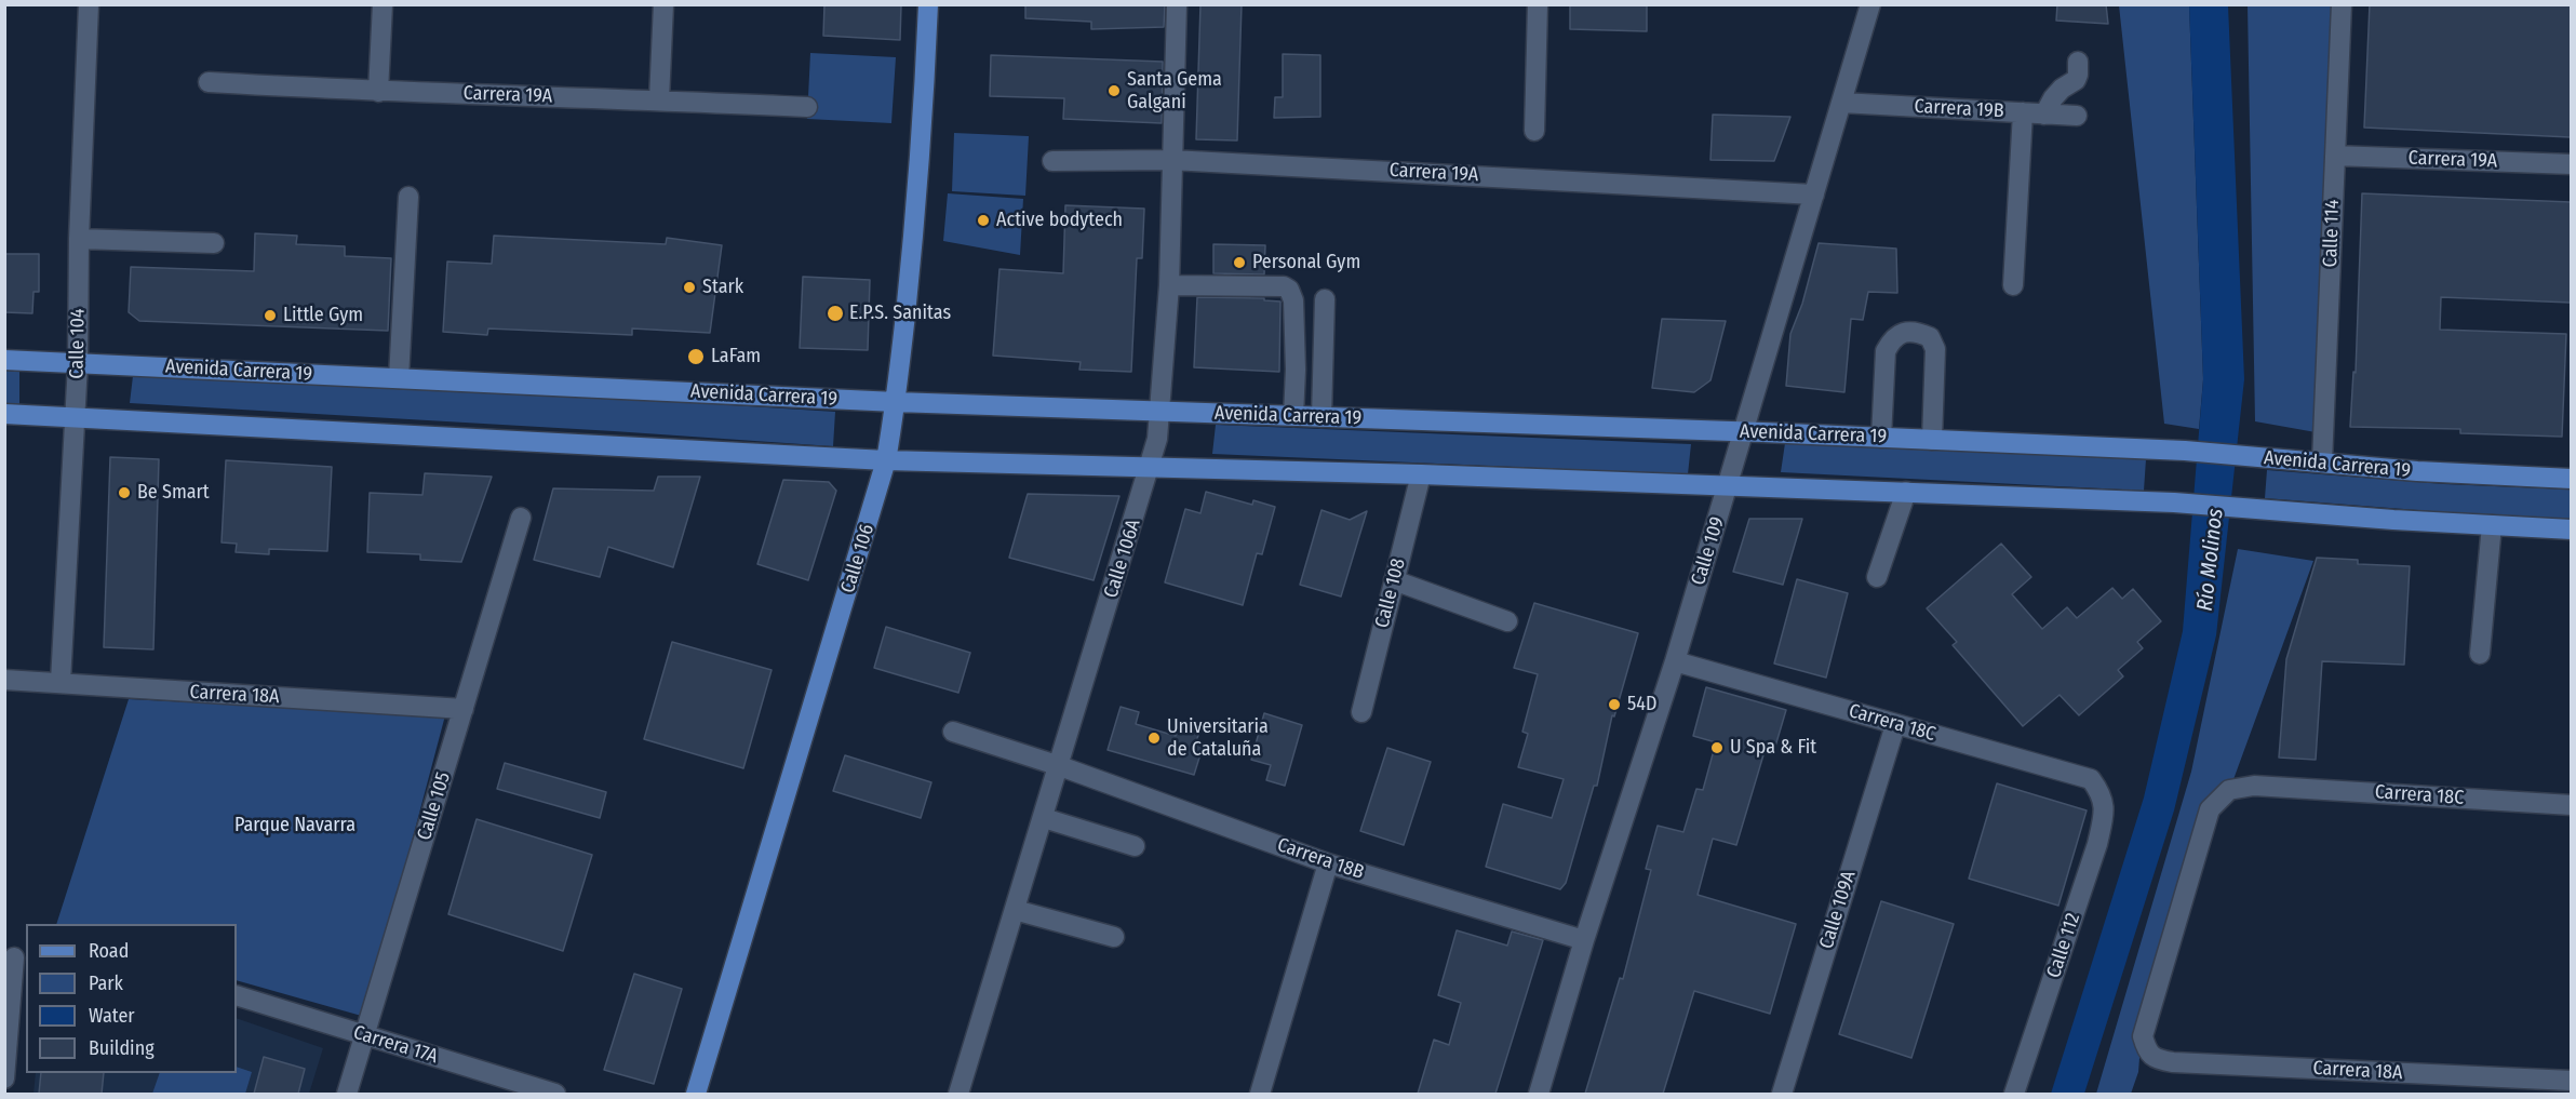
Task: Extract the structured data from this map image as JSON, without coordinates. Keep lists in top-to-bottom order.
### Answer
{
  "streets": {
    "main road": ["Avenida Carrera 19", "Calle 106"],
    "street": [
      "Carrera 19A",
      "Carrera 19B",
      "Calle 114",
      "Calle 104",
      "Calle 109",
      "Calle 106A",
      "Calle 108",
      "Carrera 18A",
      "Carrera 18C",
      "Calle 105",
      "Carrera 18B",
      "Calle 109A",
      "Calle 112",
      "Carrera 17A"
    ]
  },
  "crossings": [
    ["Carrera 19A", "Calle 114"],
    ["Carrera 19A", "Calle 109"],
    ["Carrera 19A", "Calle 106A"],
    ["Carrera 19B", "Calle 109"],
    ["Calle 114", "Avenida Carrera 19"],
    ["Calle 104", "Avenida Carrera 19"],
    ["Calle 104", "Carrera 18A"],
    ["Avenida Carrera 19", "Calle 109"],
    ["Avenida Carrera 19", "Calle 106"],
    ["Avenida Carrera 19", "Calle 106A"],
    ["Calle 109", "Carrera 18C"],
    ["Calle 109", "Carrera 18B"],
    ["Calle 106A", "Carrera 18B"],
    ["Carrera 18A", "Carrera 18C"],
    ["Carrera 18A", "Calle 105"],
    ["Carrera 18C", "Calle 109A"],
    ["Carrera 18C", "Calle 112"],
    ["Calle 105", "Carrera 17A"]
  ],
  "water": ["Río Molinos"],
  "parks": ["Parque Navarra"],
  "places": [
    "Santa Gema Galgani",
    "Active bodytech",
    "Personal Gym",
    "Stark",
    "E.P.S. Sanitas",
    "Little Gym",
    "LaFam",
    "Be Smart",
    "54D",
    "Universitaria de Cataluña",
    "U Spa & Fit"
  ],
  "legend": [
    "Road",
    "Park",
    "Water",
    "Building"
  ]
}
